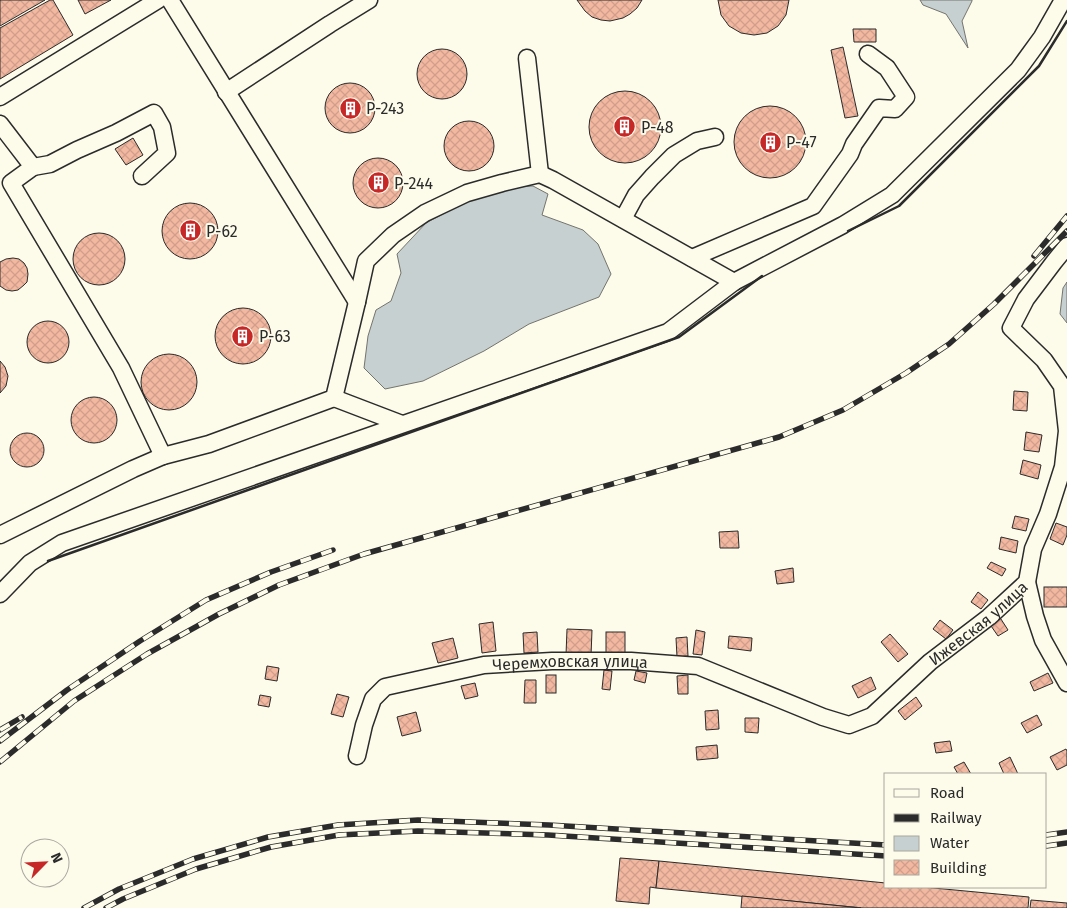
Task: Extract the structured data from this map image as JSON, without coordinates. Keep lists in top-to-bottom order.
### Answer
{
  "streets": {
    "street": ["Ижевская улица", "Черемховская улица"]
  },
  "crossings": [
    ["Ижевская улица", "Черемховская улица"]
  ],
  "places": {
    "building": [
      "Р-243",
      "Р-48",
      "Р-47",
      "Р-244",
      "Р-62",
      "Р-63"
    ]
  },
  "legend": [
    "Road",
    "Railway",
    "Water",
    "Building"
  ],
  "north": "top right"
}
